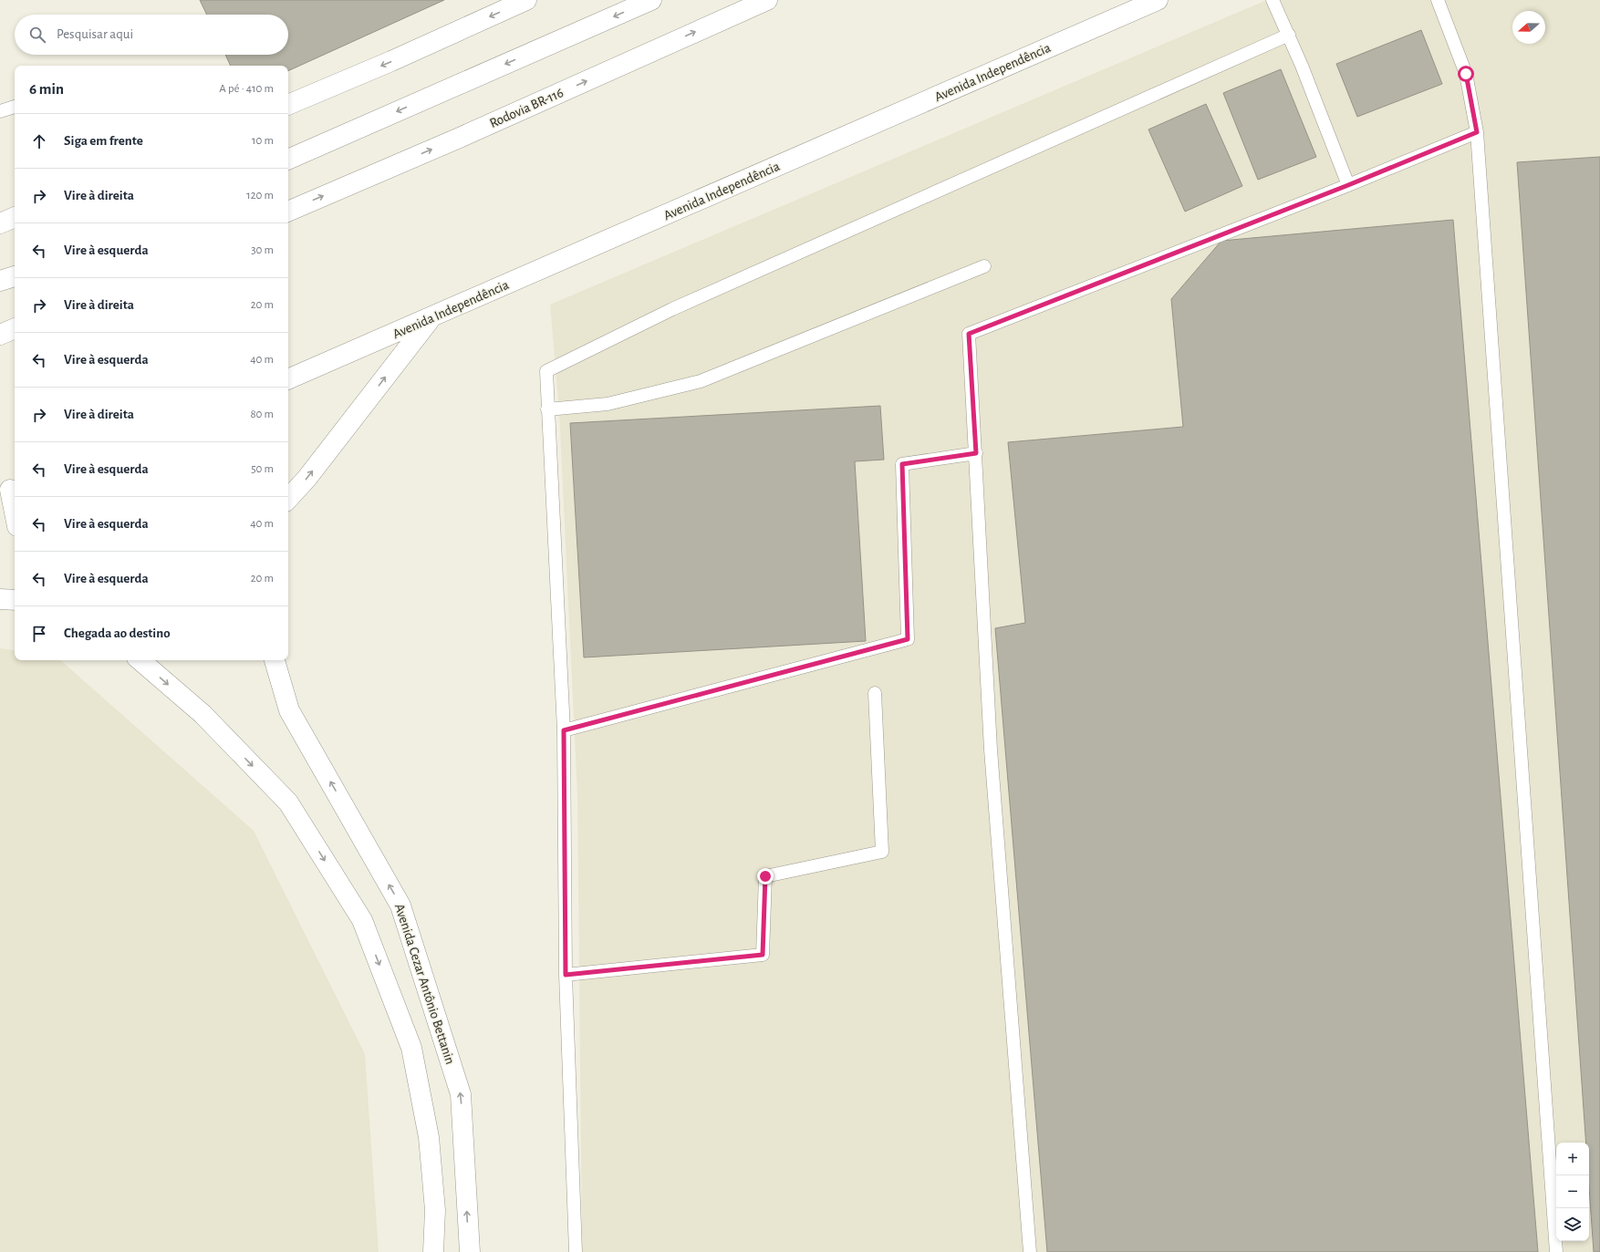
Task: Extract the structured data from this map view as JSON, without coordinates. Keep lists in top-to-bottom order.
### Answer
{
  "streets": {
    "main road": ["Avenida Independência", "Rodovia BR-116", "Avenida Cezar Antônio Bettanin"]
  },
  "north": "left",
  "page": {
    "search": "Pesquisar aqui",
    "heading": ["6 min", "A pé · 410 m"],
    "list": [
      ["Siga em frente", "10 m"],
      ["Vire à direita", "120 m"],
      ["Vire à esquerda", "30 m"],
      ["Vire à direita", "20 m"],
      ["Vire à esquerda", "40 m"],
      ["Vire à direita", "80 m"],
      ["Vire à esquerda", "50 m"],
      ["Vire à esquerda", "40 m"],
      ["Vire à esquerda", "20 m"],
      "Chegada ao destino"
    ],
    "map_buttons": ["+", "−"]
  }
}
